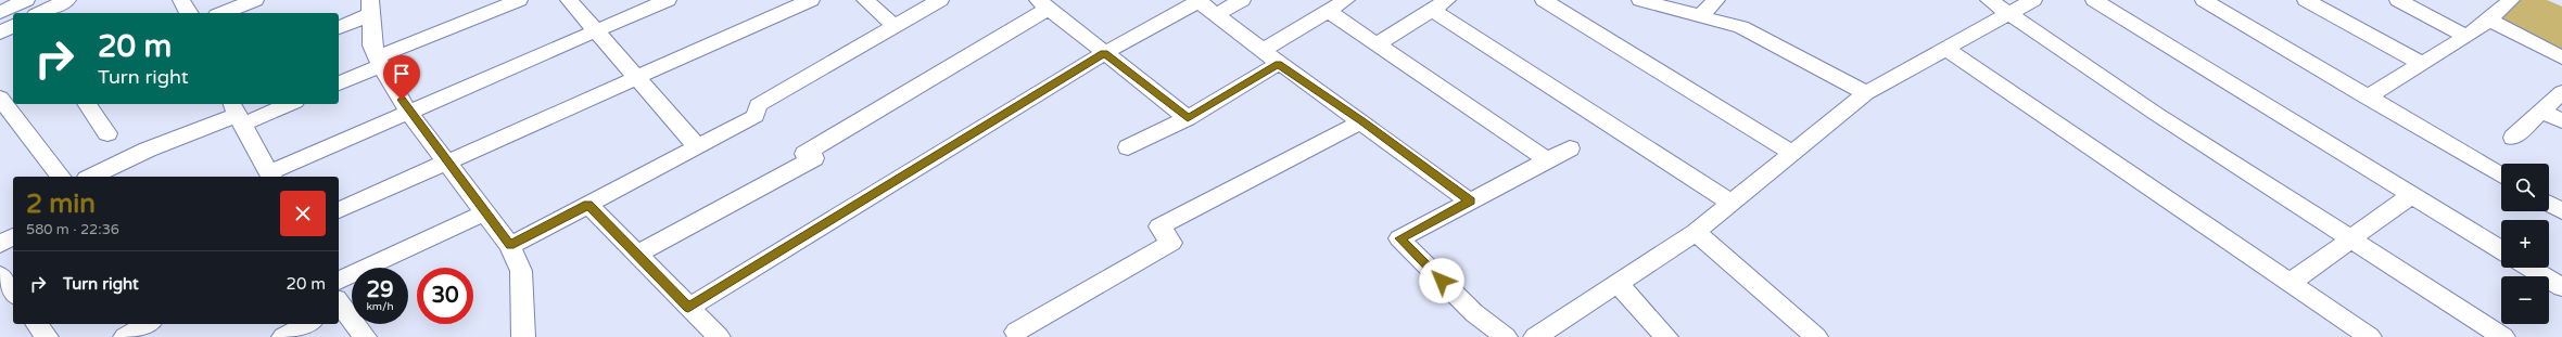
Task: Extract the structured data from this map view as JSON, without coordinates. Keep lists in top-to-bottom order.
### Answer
{
  "page": {
    "turn": ["20 m", "Turn right"],
    "map_buttons": ["+", "−"],
    "heading": ["2 min", "580 m · 22:36"],
    "list": [
      {
        "name": "Turn right",
        "value": "20 m"
      }
    ],
    "speed": "29 km/h",
    "limit": "30"
  }
}
